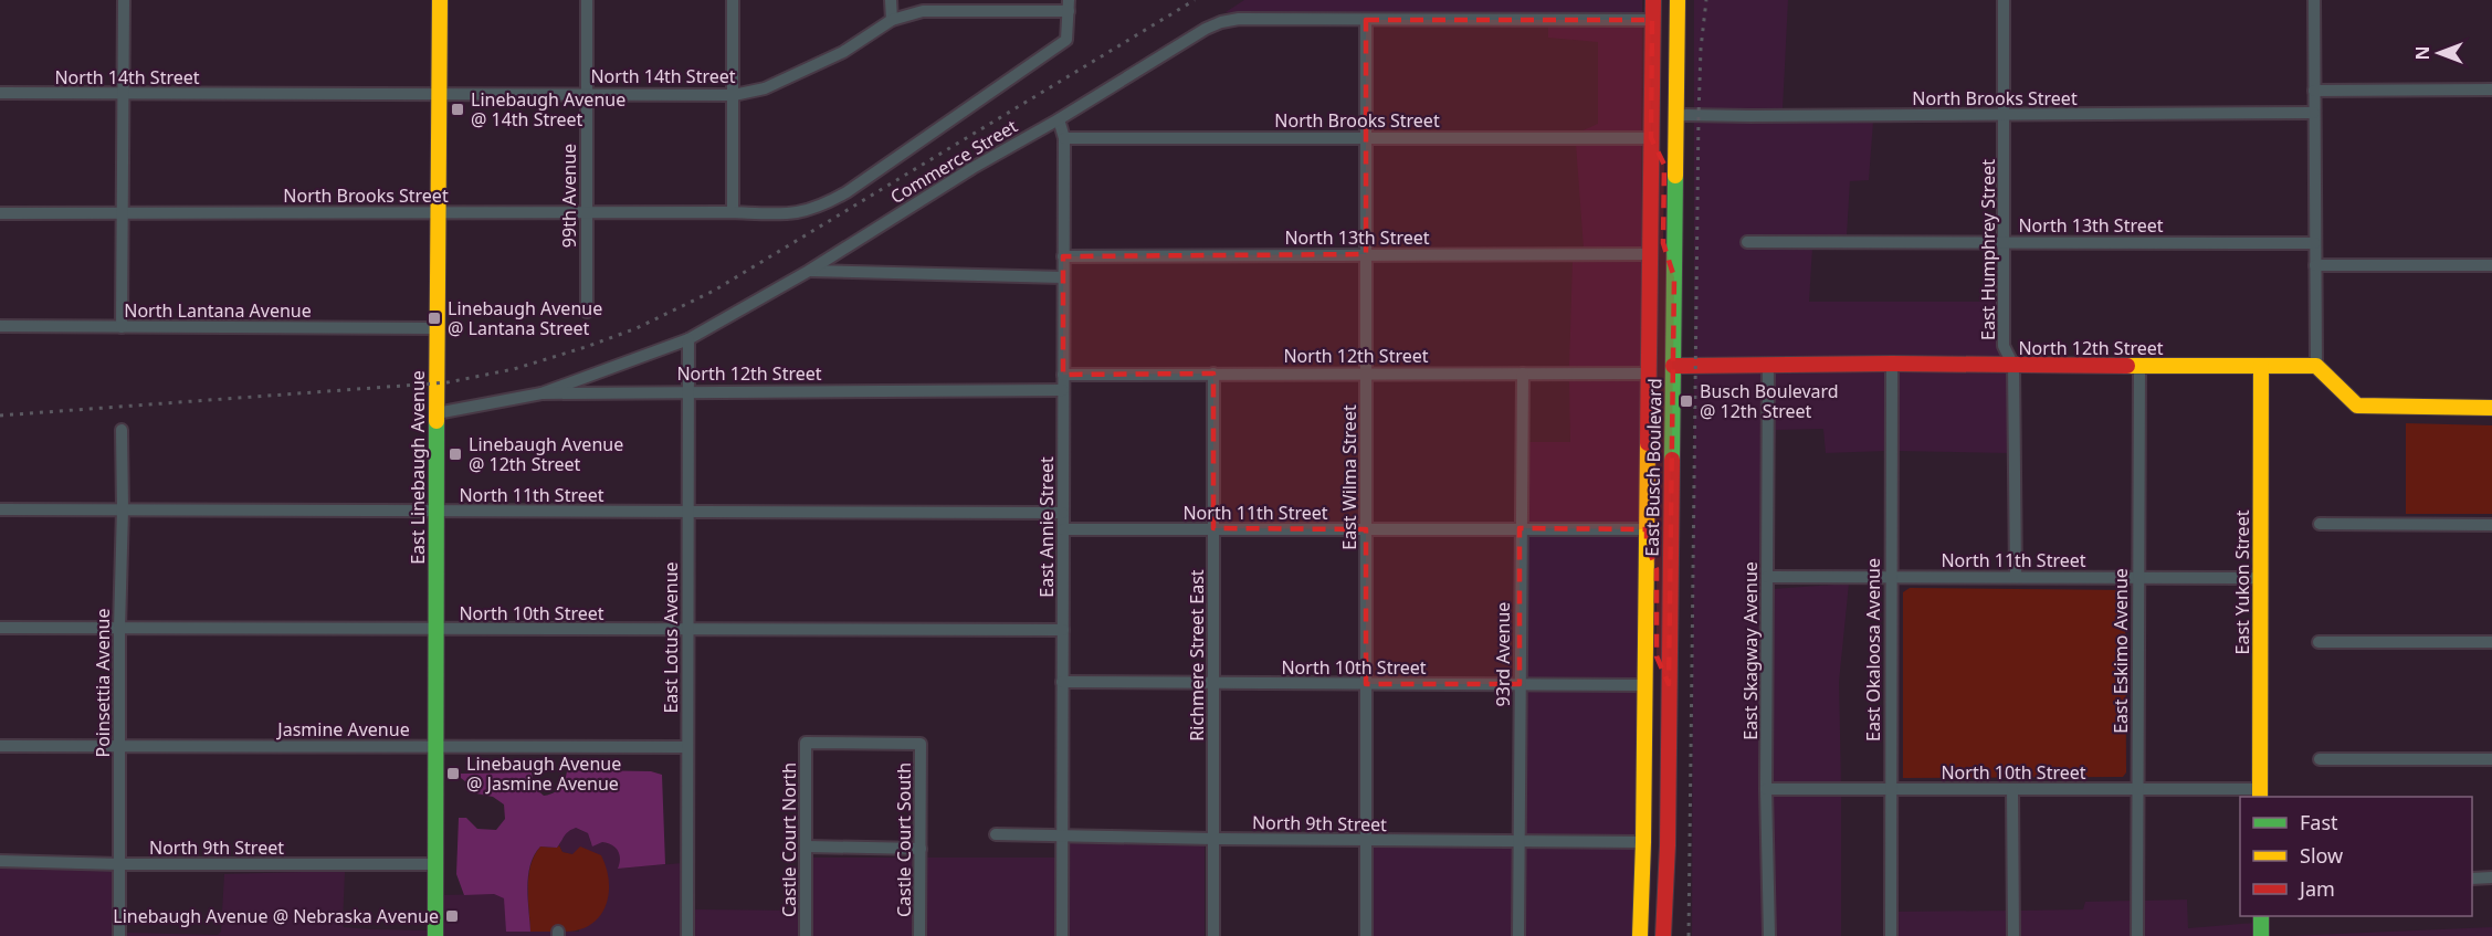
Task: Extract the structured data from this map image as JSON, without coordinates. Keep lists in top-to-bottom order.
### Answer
{
  "streets": {
    "main road": [
      "North 12th Street",
      "East Linebaugh Avenue",
      "East Busch Boulevard",
      "East Yukon Street"
    ],
    "street": [
      "North 14th Street",
      "North Brooks Street",
      "Commerce Street",
      "99th Avenue",
      "North 13th Street",
      "East Humphrey Street",
      "North Lantana Avenue",
      "East Wilma Street",
      "North 11th Street",
      "East Annie Street",
      "North 10th Street",
      "East Lotus Avenue",
      "East Okaloosa Avenue",
      "East Skagway Avenue",
      "East Eskimo Avenue",
      "93rd Avenue",
      "Richmere Street East",
      "Poinsettia Avenue",
      "Jasmine Avenue",
      "North 9th Street",
      "Castle Court North",
      "Castle Court South"
    ]
  },
  "crossings": [
    ["North 14th Street", "99th Avenue"],
    ["North 14th Street", "East Linebaugh Avenue"],
    ["North Brooks Street", "99th Avenue"],
    ["North Brooks Street", "East Humphrey Street"],
    ["North Brooks Street", "East Linebaugh Avenue"],
    ["North Brooks Street", "East Busch Boulevard"],
    ["North Brooks Street", "East Wilma Street"],
    ["North Brooks Street", "East Annie Street"],
    ["Commerce Street", "North 12th Street"],
    ["Commerce Street", "East Wilma Street"],
    ["Commerce Street", "East Annie Street"],
    ["Commerce Street", "East Lotus Avenue"],
    ["North 13th Street", "East Humphrey Street"],
    ["North 13th Street", "East Busch Boulevard"],
    ["North 13th Street", "East Wilma Street"],
    ["North 13th Street", "East Annie Street"],
    ["East Humphrey Street", "North 12th Street"],
    ["East Humphrey Street", "North 11th Street"],
    ["North Lantana Avenue", "East Linebaugh Avenue"],
    ["North 12th Street", "East Linebaugh Avenue"],
    ["North 12th Street", "East Busch Boulevard"],
    ["North 12th Street", "East Wilma Street"],
    ["North 12th Street", "East Annie Street"],
    ["North 12th Street", "East Yukon Street"],
    ["North 12th Street", "East Lotus Avenue"],
    ["North 12th Street", "East Okaloosa Avenue"],
    ["North 12th Street", "East Skagway Avenue"],
    ["North 12th Street", "East Eskimo Avenue"],
    ["North 12th Street", "93rd Avenue"],
    ["North 12th Street", "Richmere Street East"],
    ["East Linebaugh Avenue", "North 11th Street"],
    ["East Linebaugh Avenue", "North 10th Street"],
    ["East Linebaugh Avenue", "Jasmine Avenue"],
    ["East Linebaugh Avenue", "North 9th Street"],
    ["East Busch Boulevard", "North 11th Street"],
    ["East Busch Boulevard", "North 10th Street"],
    ["East Busch Boulevard", "North 9th Street"],
    ["East Wilma Street", "North 11th Street"],
    ["East Wilma Street", "North 10th Street"],
    ["East Wilma Street", "North 9th Street"],
    ["North 11th Street", "East Annie Street"],
    ["North 11th Street", "East Yukon Street"],
    ["North 11th Street", "East Lotus Avenue"],
    ["North 11th Street", "East Okaloosa Avenue"],
    ["North 11th Street", "East Skagway Avenue"],
    ["North 11th Street", "East Eskimo Avenue"],
    ["North 11th Street", "93rd Avenue"],
    ["North 11th Street", "Richmere Street East"],
    ["North 11th Street", "Poinsettia Avenue"],
    ["East Annie Street", "North 10th Street"],
    ["East Annie Street", "North 9th Street"],
    ["East Yukon Street", "North 10th Street"],
    ["North 10th Street", "East Lotus Avenue"],
    ["North 10th Street", "East Okaloosa Avenue"],
    ["North 10th Street", "East Skagway Avenue"],
    ["North 10th Street", "East Eskimo Avenue"],
    ["North 10th Street", "93rd Avenue"],
    ["North 10th Street", "Richmere Street East"],
    ["North 10th Street", "Poinsettia Avenue"],
    ["East Lotus Avenue", "Jasmine Avenue"],
    ["93rd Avenue", "North 9th Street"],
    ["Richmere Street East", "North 9th Street"],
    ["Poinsettia Avenue", "Jasmine Avenue"],
    ["Poinsettia Avenue", "North 9th Street"],
    ["Castle Court North", "Castle Court South"]
  ],
  "places": {
    "transit": [
      "Linebaugh Avenue @ 14th Street",
      "Linebaugh Avenue @ Lantana Street",
      "Busch Boulevard @ 12th Street",
      "Linebaugh Avenue @ 12th Street",
      "Linebaugh Avenue @ Jasmine Avenue",
      "Linebaugh Avenue @ Nebraska Avenue"
    ]
  },
  "legend": ["Fast", "Slow", "Jam"],
  "north": "left"
}
